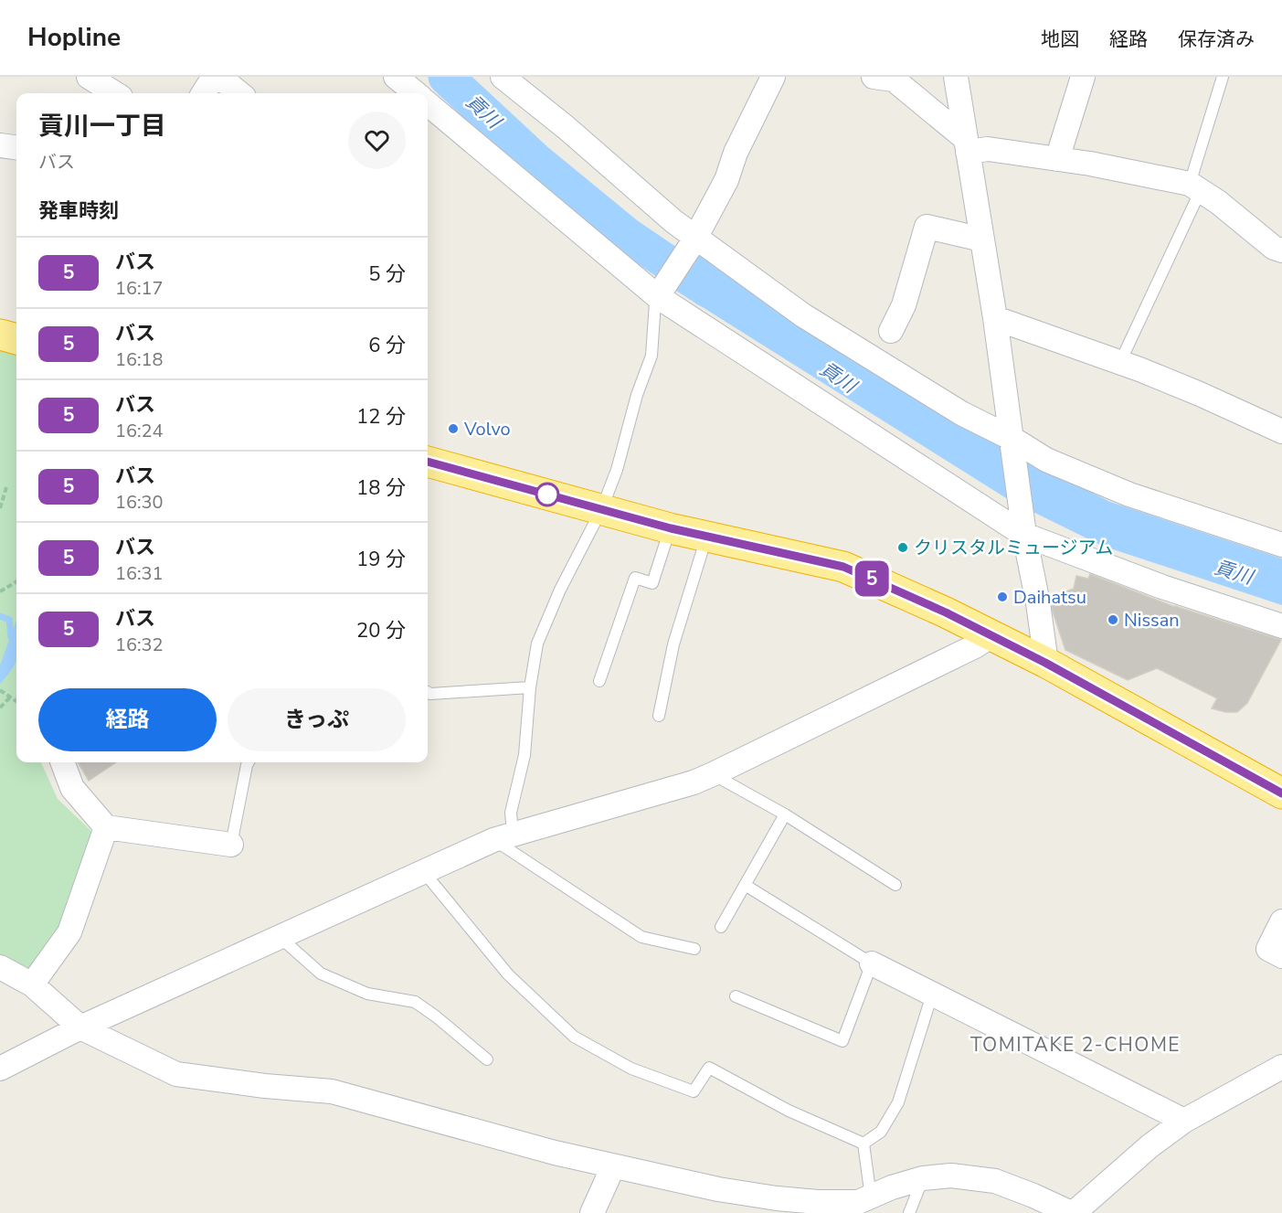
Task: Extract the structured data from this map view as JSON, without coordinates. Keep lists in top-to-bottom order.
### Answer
{
  "districts": ["TOMITAKE 2-CHOME"],
  "water": ["貢川"],
  "places": [
    "Volvo",
    "クリスタルミュージアム",
    "Daihatsu",
    "Nissan"
  ],
  "lines": ["bus line 5"],
  "page": {
    "header": "Hopline",
    "nav": ["地図", "経路", "保存済み"],
    "on_map": "5",
    "heading": [
      ["貢川一丁目", "バス"],
      "発車時刻"
    ],
    "list": [
      {
        "mark": "5",
        "name": "バス",
        "note": "16:17",
        "value": "5 分"
      },
      {
        "mark": "5",
        "name": "バス",
        "note": "16:18",
        "value": "6 分"
      },
      {
        "mark": "5",
        "name": "バス",
        "note": "16:24",
        "value": "12 分"
      },
      {
        "mark": "5",
        "name": "バス",
        "note": "16:30",
        "value": "18 分"
      },
      {
        "mark": "5",
        "name": "バス",
        "note": "16:31",
        "value": "19 分"
      },
      {
        "mark": "5",
        "name": "バス",
        "note": "16:32",
        "value": "20 分"
      }
    ],
    "buttons": ["経路", "きっぷ"]
  }
}
